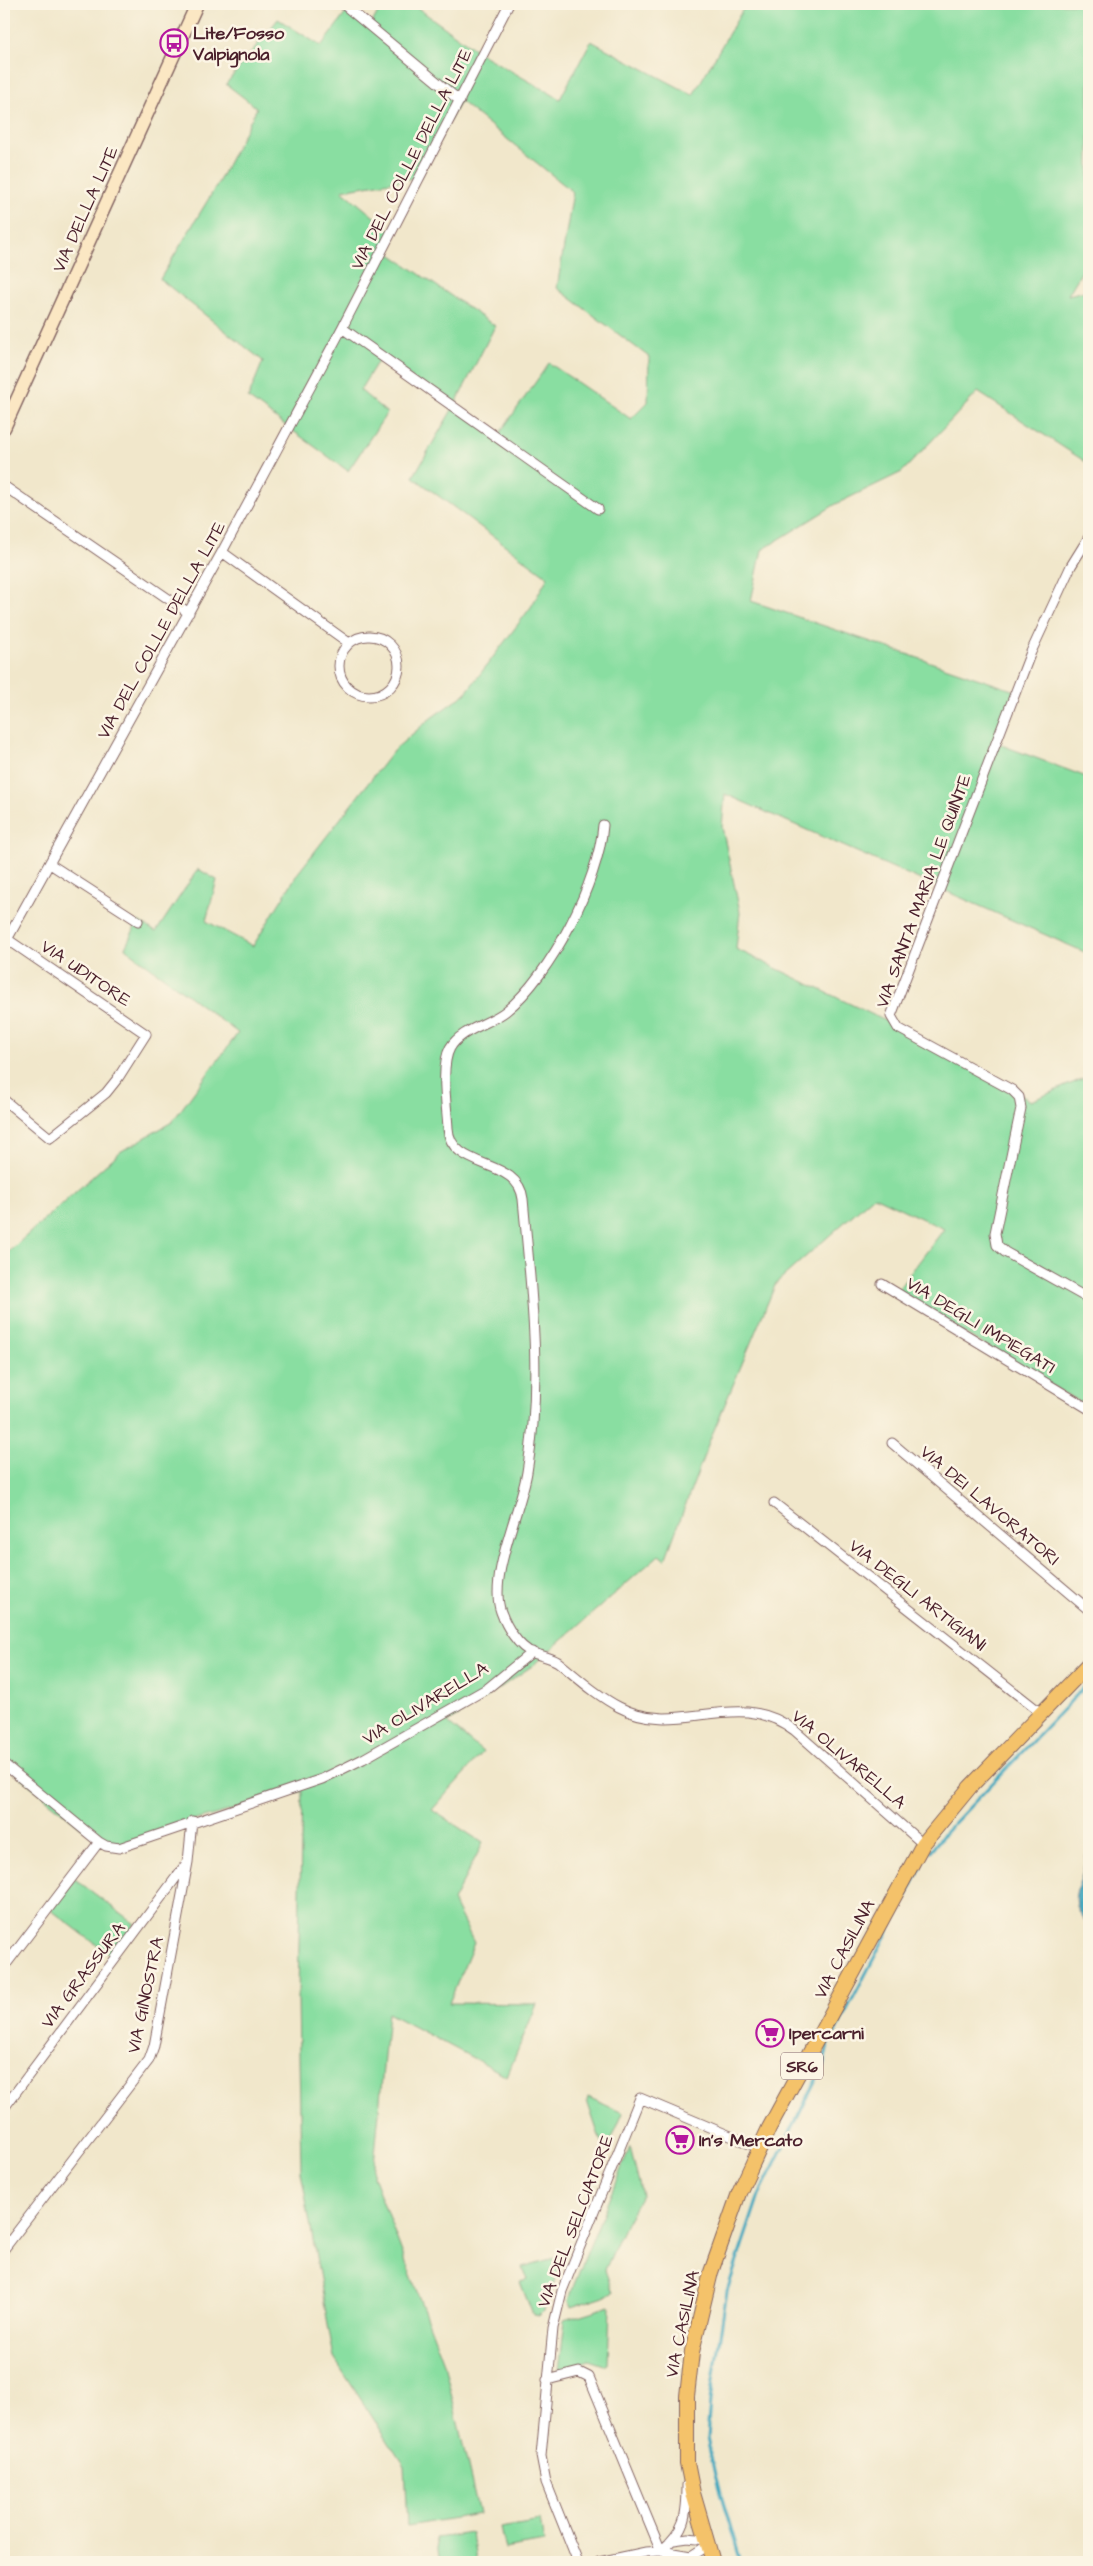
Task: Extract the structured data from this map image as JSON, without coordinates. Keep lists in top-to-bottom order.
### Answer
{
  "streets": {
    "main road": ["VIA CASILINA", "SR6"],
    "street": [
      "VIA DEL COLLE DELLA LITE",
      "VIA DELLA LITE",
      "VIA SANTA MARIA LE QUINTE",
      "VIA UDITORE",
      "VIA DEGLI IMPIEGATI",
      "VIA DEI LAVORATORI",
      "VIA DEGLI ARTIGIANI",
      "VIA OLIVARELLA",
      "VIA GRASSURA",
      "VIA GINOSTRA",
      "VIA DEL SELCIATORE"
    ]
  },
  "crossings": [
    ["VIA DEL COLLE DELLA LITE", "VIA UDITORE"],
    ["VIA DEGLI ARTIGIANI", "VIA CASILINA"],
    ["VIA OLIVARELLA", "VIA CASILINA"],
    ["VIA OLIVARELLA", "VIA GINOSTRA"],
    ["VIA CASILINA", "VIA DEL SELCIATORE"],
    ["VIA GRASSURA", "VIA GINOSTRA"]
  ],
  "places": {
    "bus stop": ["Lite/Fosso Valpignola"],
    "supermarket": ["Ipercarni", "In's Mercato"]
  }
}
